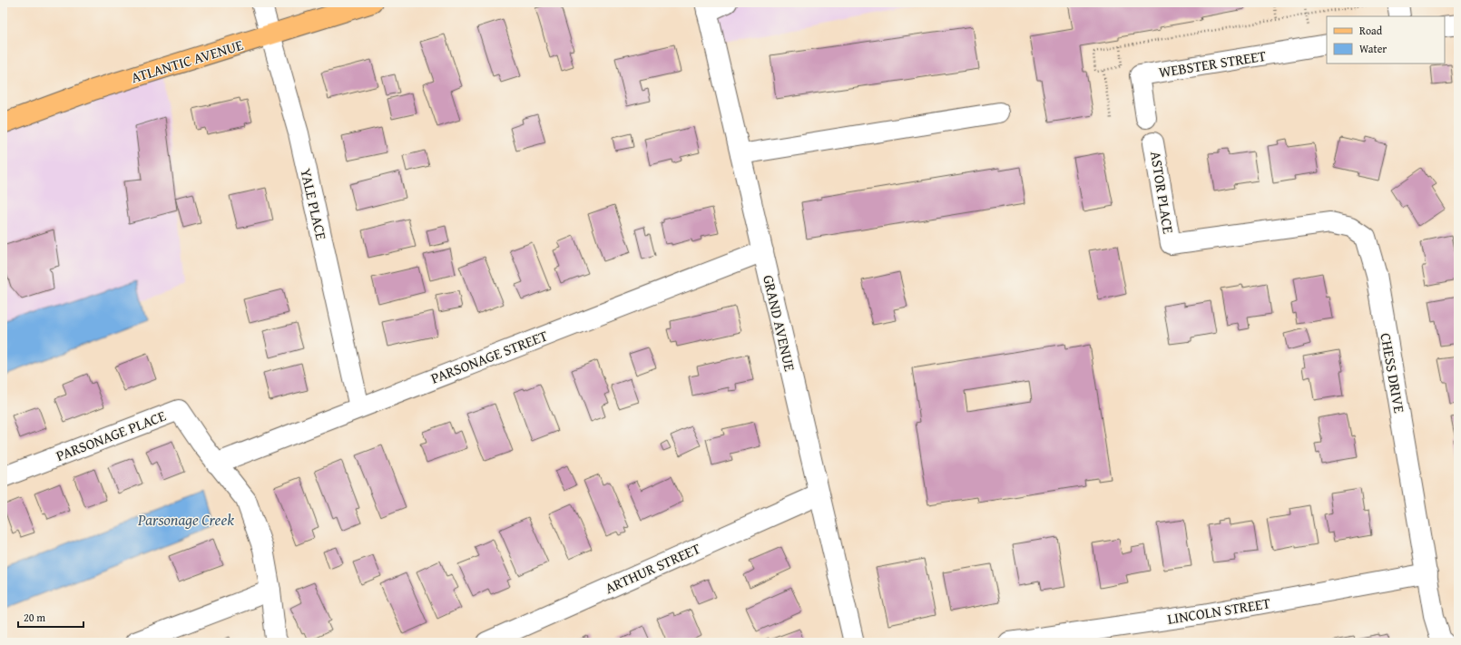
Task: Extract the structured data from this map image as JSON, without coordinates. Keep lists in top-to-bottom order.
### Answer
{
  "streets": {
    "main road": ["ATLANTIC AVENUE"],
    "street": [
      "WEBSTER STREET",
      "ASTOR PLACE",
      "YALE PLACE",
      "GRAND AVENUE",
      "PARSONAGE STREET",
      "CHESS DRIVE",
      "PARSONAGE PLACE",
      "ARTHUR STREET",
      "LINCOLN STREET"
    ]
  },
  "crossings": [
    ["ATLANTIC AVENUE", "YALE PLACE"],
    ["ASTOR PLACE", "CHESS DRIVE"],
    ["YALE PLACE", "PARSONAGE STREET"],
    ["GRAND AVENUE", "PARSONAGE STREET"],
    ["GRAND AVENUE", "ARTHUR STREET"],
    ["PARSONAGE STREET", "PARSONAGE PLACE"],
    ["CHESS DRIVE", "LINCOLN STREET"]
  ],
  "water": ["Parsonage Creek"],
  "legend": ["Road", "Water"],
  "scale_bar": "20 m"
}
